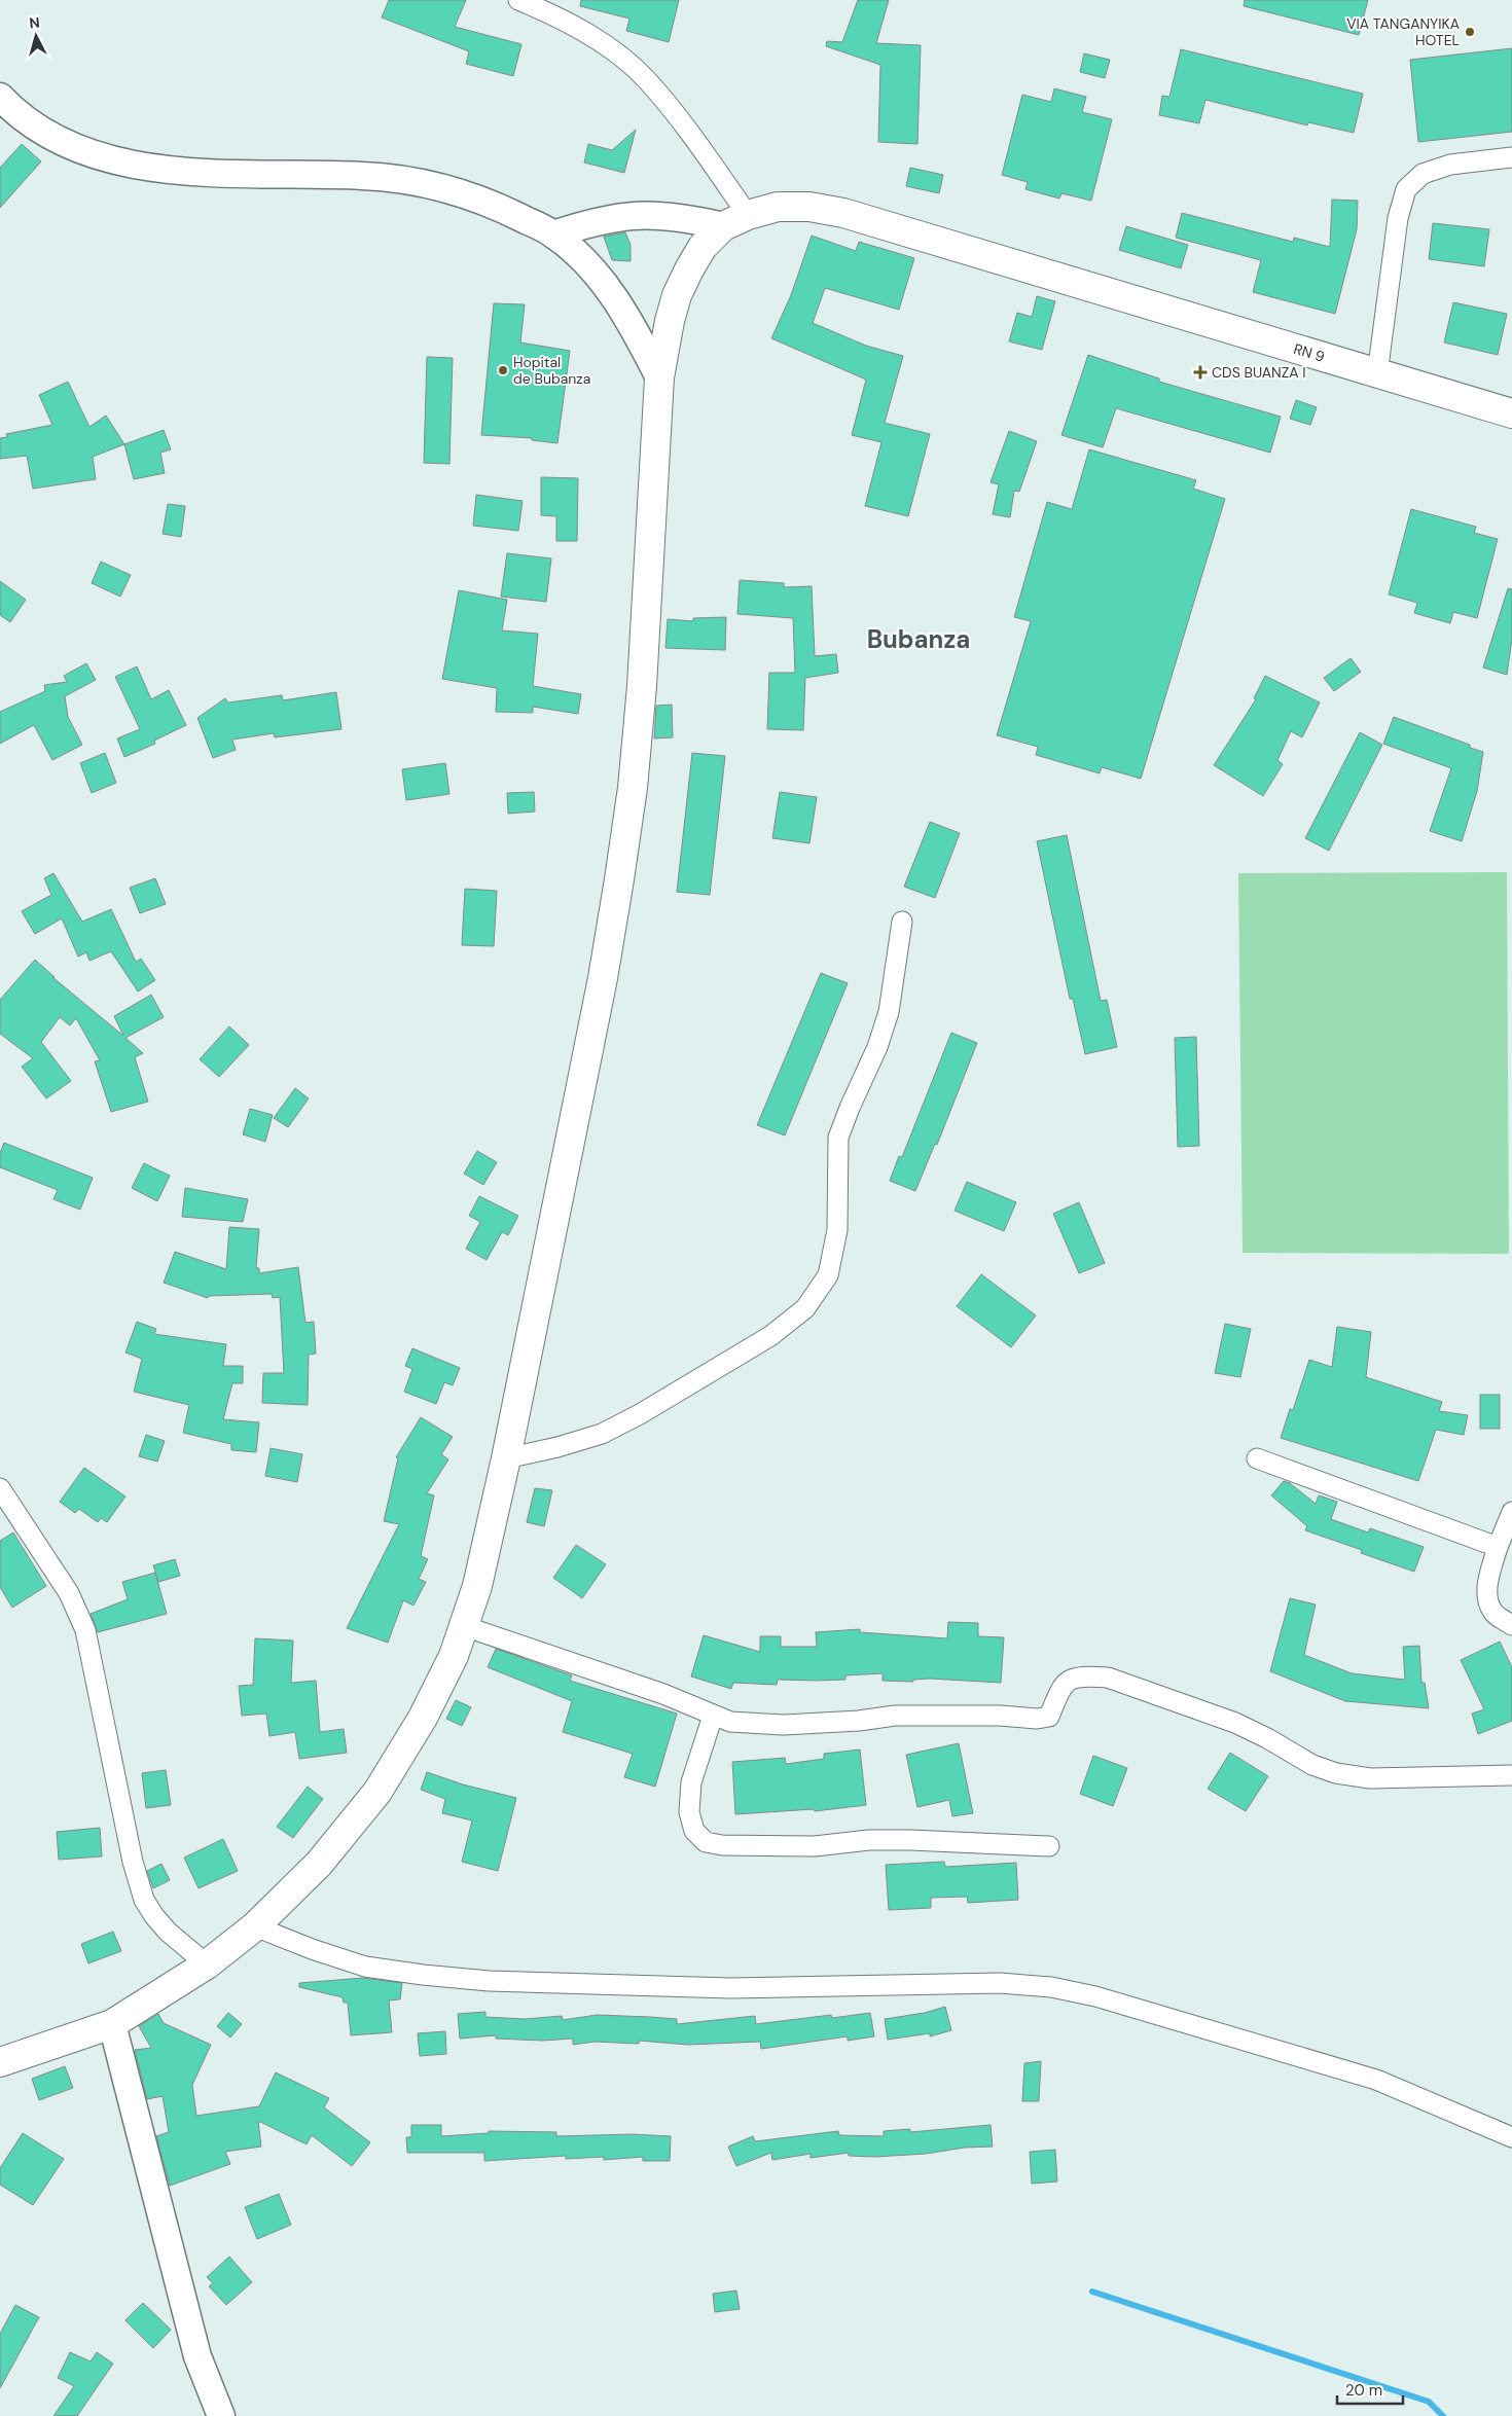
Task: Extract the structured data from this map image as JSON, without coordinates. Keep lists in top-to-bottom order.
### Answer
{
  "streets": {
    "main road": ["RN 9"]
  },
  "districts": ["Bubanza"],
  "places": {
    "other": ["VIA TANGANYIKA HOTEL", "Hopital de Bubanza"],
    "health": ["CDS BUANZA I"]
  },
  "scale_bar": "20 m",
  "north": "top"
}
